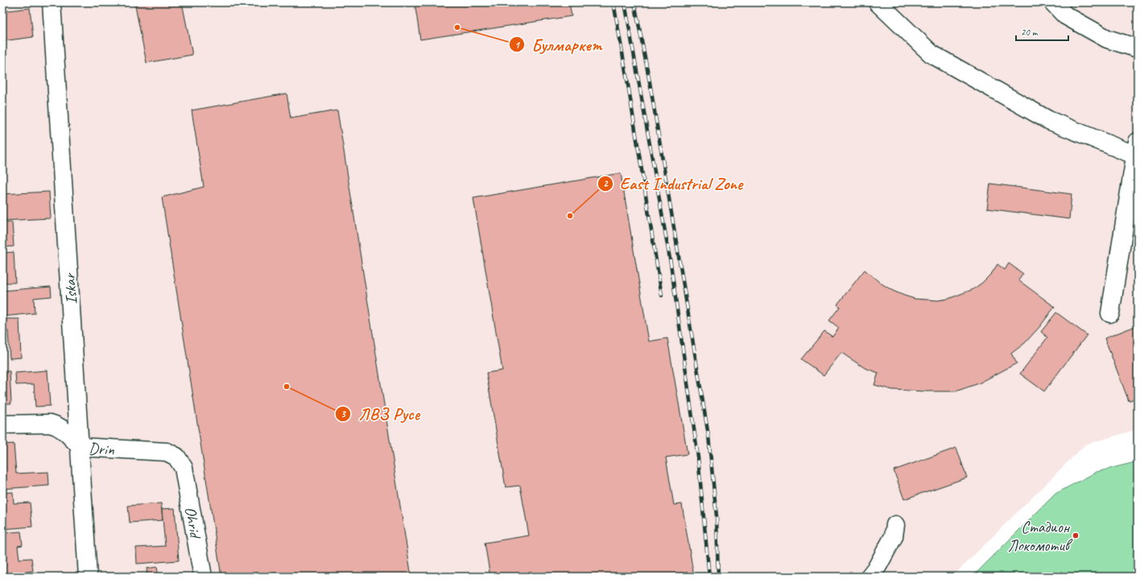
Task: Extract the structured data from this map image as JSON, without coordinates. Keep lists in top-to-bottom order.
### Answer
{
  "streets": {
    "street": ["Iskar", "Drin", "Ohrid"]
  },
  "crossings": [
    ["Iskar", "Drin"],
    ["Drin", "Ohrid"]
  ],
  "places": [
    "Булмаркет",
    "East Industrial Zone",
    "ЛВЗ Русе",
    "Стадион Локомотив"
  ],
  "scale_bar": "20 m"
}
